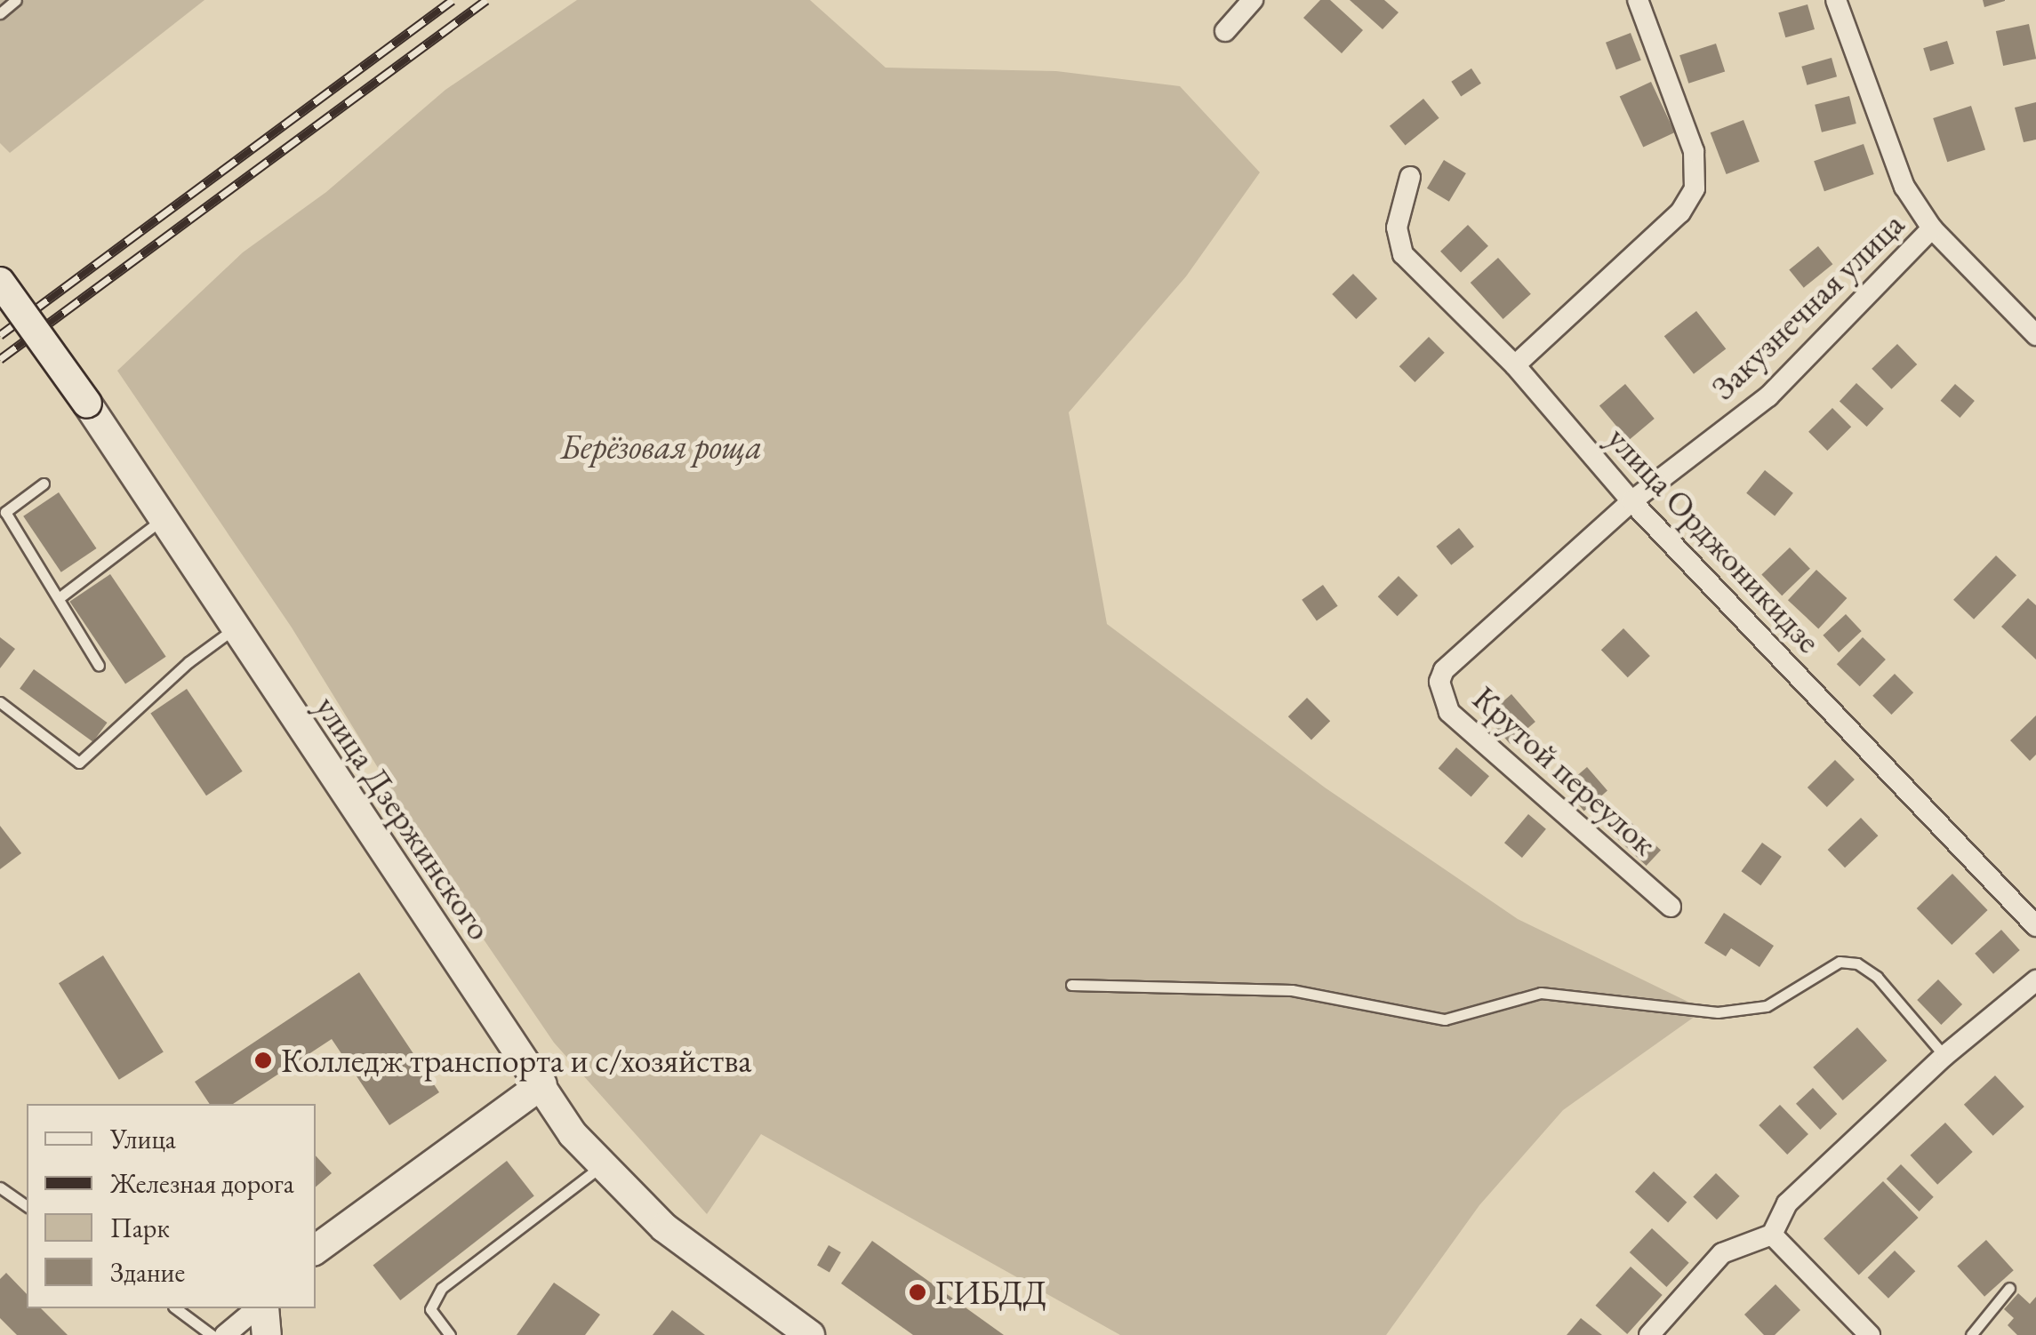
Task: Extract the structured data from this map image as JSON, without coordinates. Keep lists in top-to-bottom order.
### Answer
{
  "streets": {
    "main road": ["улица Дзержинского"],
    "street": ["Закузнечная улица", "улица Орджоникидзе", "Крутой переулок"]
  },
  "crossings": [
    ["Закузнечная улица", "улица Орджоникидзе"],
    ["Закузнечная улица", "Крутой переулок"]
  ],
  "parks": ["Берёзовая роща"],
  "places": ["Колледж транспорта и с/хозяйства", "ГИБДД"],
  "legend": [
    "Улица",
    "Железная дорога",
    "Парк",
    "Здание"
  ]
}
